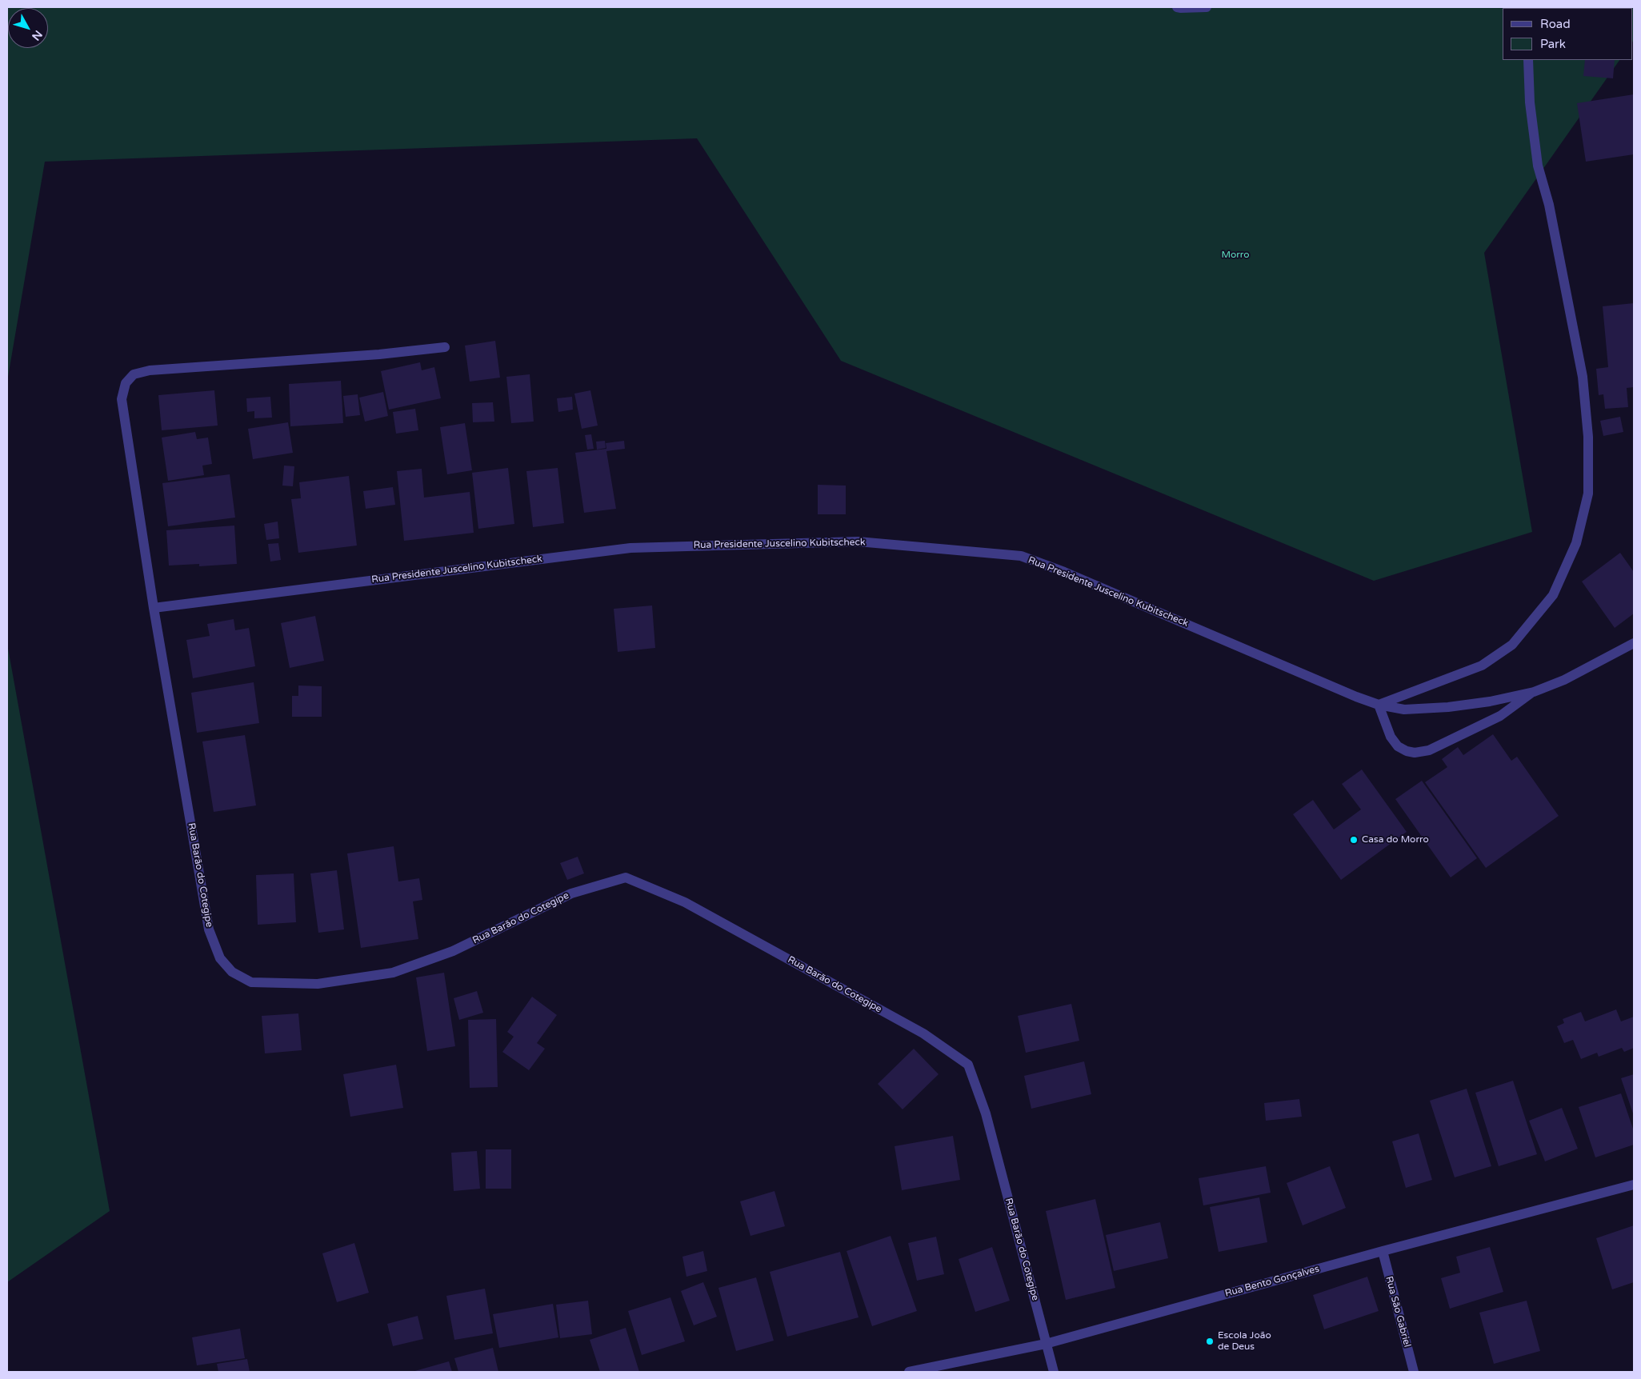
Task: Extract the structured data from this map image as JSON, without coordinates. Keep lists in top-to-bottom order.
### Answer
{
  "streets": {
    "street": [
      "Rua Presidente Juscelino Kubitscheck",
      "Rua Barão do Cotegipe",
      "Rua Bento Gonçalves",
      "Rua São Gabriel"
    ]
  },
  "crossings": [
    ["Rua Presidente Juscelino Kubitscheck", "Rua Barão do Cotegipe"],
    ["Rua Barão do Cotegipe", "Rua Bento Gonçalves"],
    ["Rua Bento Gonçalves", "Rua São Gabriel"]
  ],
  "parks": ["Morro"],
  "places": ["Casa do Morro", "Escola João de Deus"],
  "legend": ["Road", "Park"],
  "north": "bottom right"
}
